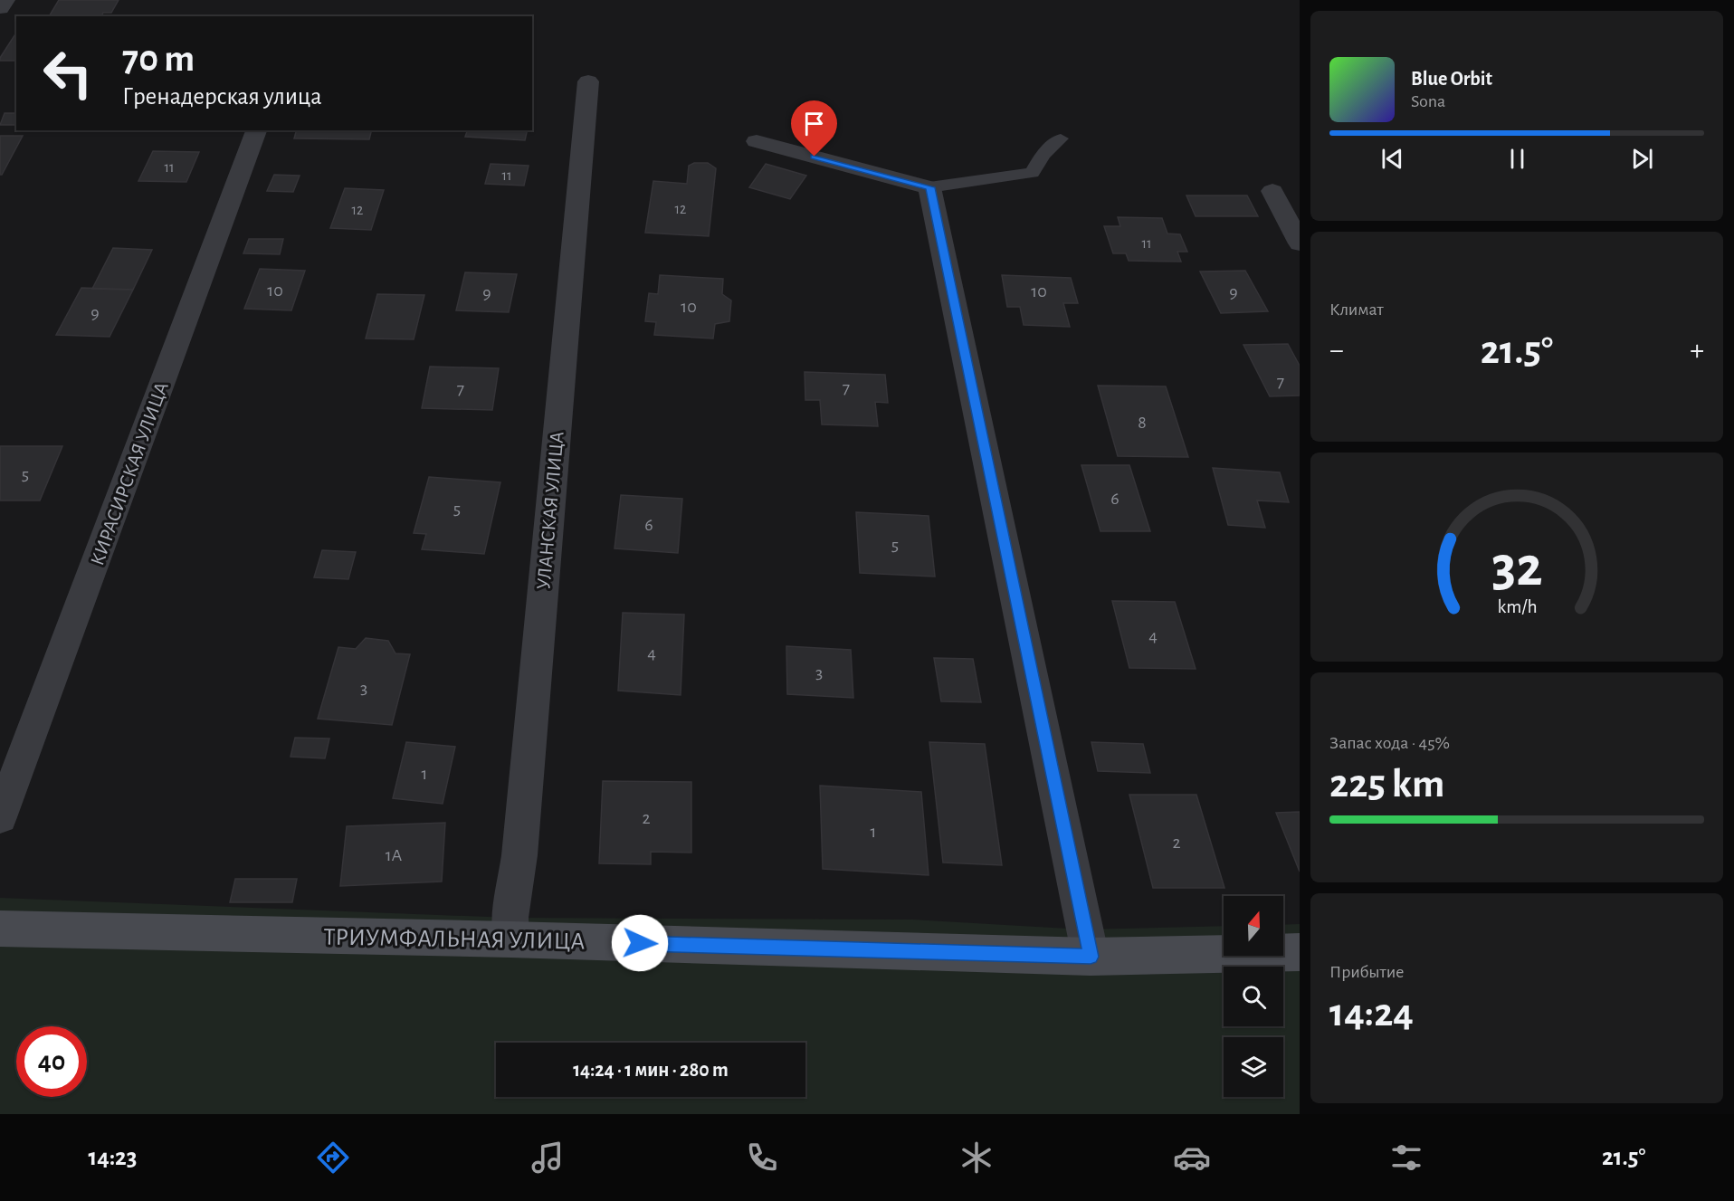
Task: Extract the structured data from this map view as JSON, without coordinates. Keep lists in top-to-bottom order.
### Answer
{
  "streets": {
    "street": ["КИРАСИРСКАЯ УЛИЦА", "УЛАНСКАЯ УЛИЦА", "ТРИУМФАЛЬНАЯ УЛИЦА"]
  },
  "crossings": [
    ["УЛАНСКАЯ УЛИЦА", "ТРИУМФАЛЬНАЯ УЛИЦА"]
  ],
  "house_numbers": [
    "11",
    "11",
    "12",
    "12",
    "11",
    "10",
    "10",
    "9",
    "9",
    "10",
    "9",
    "7",
    "7",
    "7",
    "8",
    "5",
    "6",
    "5",
    "6",
    "5",
    "4",
    "4",
    "3",
    "3",
    "1",
    "2",
    "1",
    "2",
    "1А"
  ],
  "north": "top",
  "page": {
    "turn": ["70 m", "Гренадерская улица"],
    "song": ["Blue Orbit", "Sona"],
    "tile": [
      "Климат",
      ["Запас хода · 45%", "225 km"],
      ["Прибытие", "14:24"]
    ],
    "heat": ["−", "21.5°", "+"],
    "limit": "40",
    "trip": "14:24 · 1 мин · 280 m",
    "tabs": ["14:23", "21.5°"],
    "gauge": ["32", "km/h"]
  }
}
